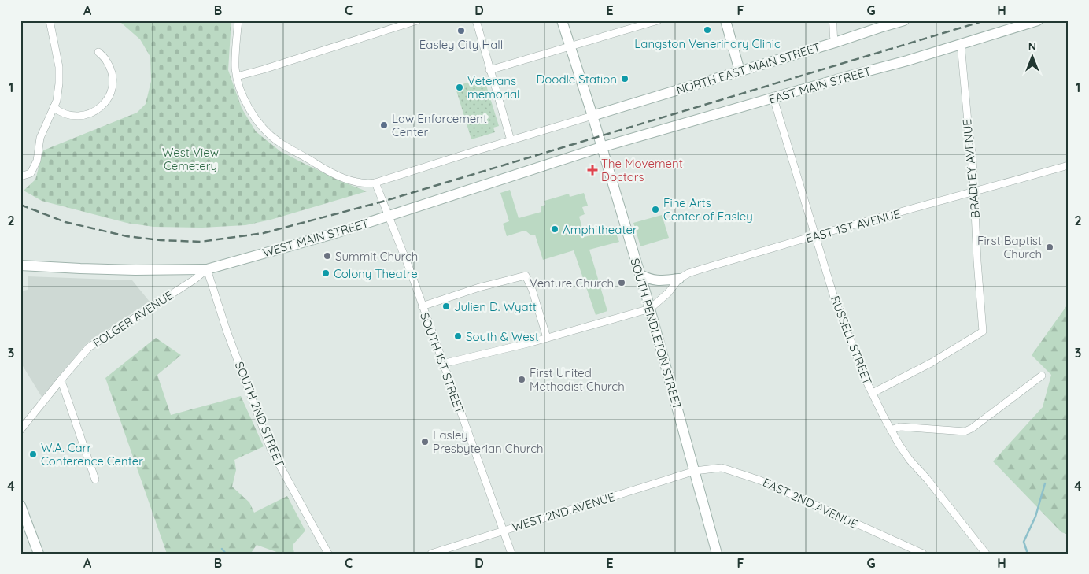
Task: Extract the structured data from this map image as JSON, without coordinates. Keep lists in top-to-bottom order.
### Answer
{
  "streets": {
    "main road": [
      "NORTH EAST MAIN STREET",
      "EAST MAIN STREET",
      "WEST MAIN STREET",
      "SOUTH PENDLETON STREET"
    ],
    "street": [
      "BRADLEY AVENUE",
      "EAST 1ST AVENUE",
      "FOLGER AVENUE",
      "RUSSELL STREET",
      "SOUTH 1ST STREET",
      "SOUTH 2ND STREET",
      "EAST 2ND AVENUE",
      "WEST 2ND AVENUE"
    ]
  },
  "crossings": [
    ["NORTH EAST MAIN STREET", "SOUTH PENDLETON STREET"],
    ["EAST MAIN STREET", "BRADLEY AVENUE"],
    ["EAST MAIN STREET", "WEST MAIN STREET"],
    ["EAST MAIN STREET", "SOUTH PENDLETON STREET"],
    ["EAST MAIN STREET", "RUSSELL STREET"],
    ["BRADLEY AVENUE", "EAST 1ST AVENUE"],
    ["BRADLEY AVENUE", "RUSSELL STREET"],
    ["EAST 1ST AVENUE", "SOUTH PENDLETON STREET"],
    ["EAST 1ST AVENUE", "RUSSELL STREET"],
    ["WEST MAIN STREET", "FOLGER AVENUE"],
    ["WEST MAIN STREET", "SOUTH PENDLETON STREET"],
    ["WEST MAIN STREET", "SOUTH 1ST STREET"],
    ["WEST MAIN STREET", "SOUTH 2ND STREET"],
    ["FOLGER AVENUE", "SOUTH 2ND STREET"],
    ["SOUTH PENDLETON STREET", "EAST 2ND AVENUE"],
    ["SOUTH PENDLETON STREET", "WEST 2ND AVENUE"],
    ["SOUTH 1ST STREET", "WEST 2ND AVENUE"],
    ["EAST 2ND AVENUE", "WEST 2ND AVENUE"]
  ],
  "parks": ["West View Cemetery"],
  "places": {
    "other": [
      "Langston Venerinary Clinic",
      "Easley City Hall",
      "Doodle Station",
      "Veterans memorial",
      "Law Enforcement Center",
      "Fine Arts Center of Easley",
      "Amphitheater",
      "First Baptist Church",
      "Summit Church",
      "Colony Theatre",
      "Venture Church",
      "Julien D. Wyatt",
      "South & West",
      "First United Methodist Church",
      "Easley Presbyterian Church",
      "W.A. Carr Conference Center"
    ],
    "health": ["The Movement Doctors"]
  },
  "north": "top",
  "grid": {
    "columns": [
      "A",
      "B",
      "C",
      "D",
      "E",
      "F",
      "G",
      "H"
    ],
    "rows": [
      "1",
      "2",
      "3",
      "4"
    ]
  }
}
